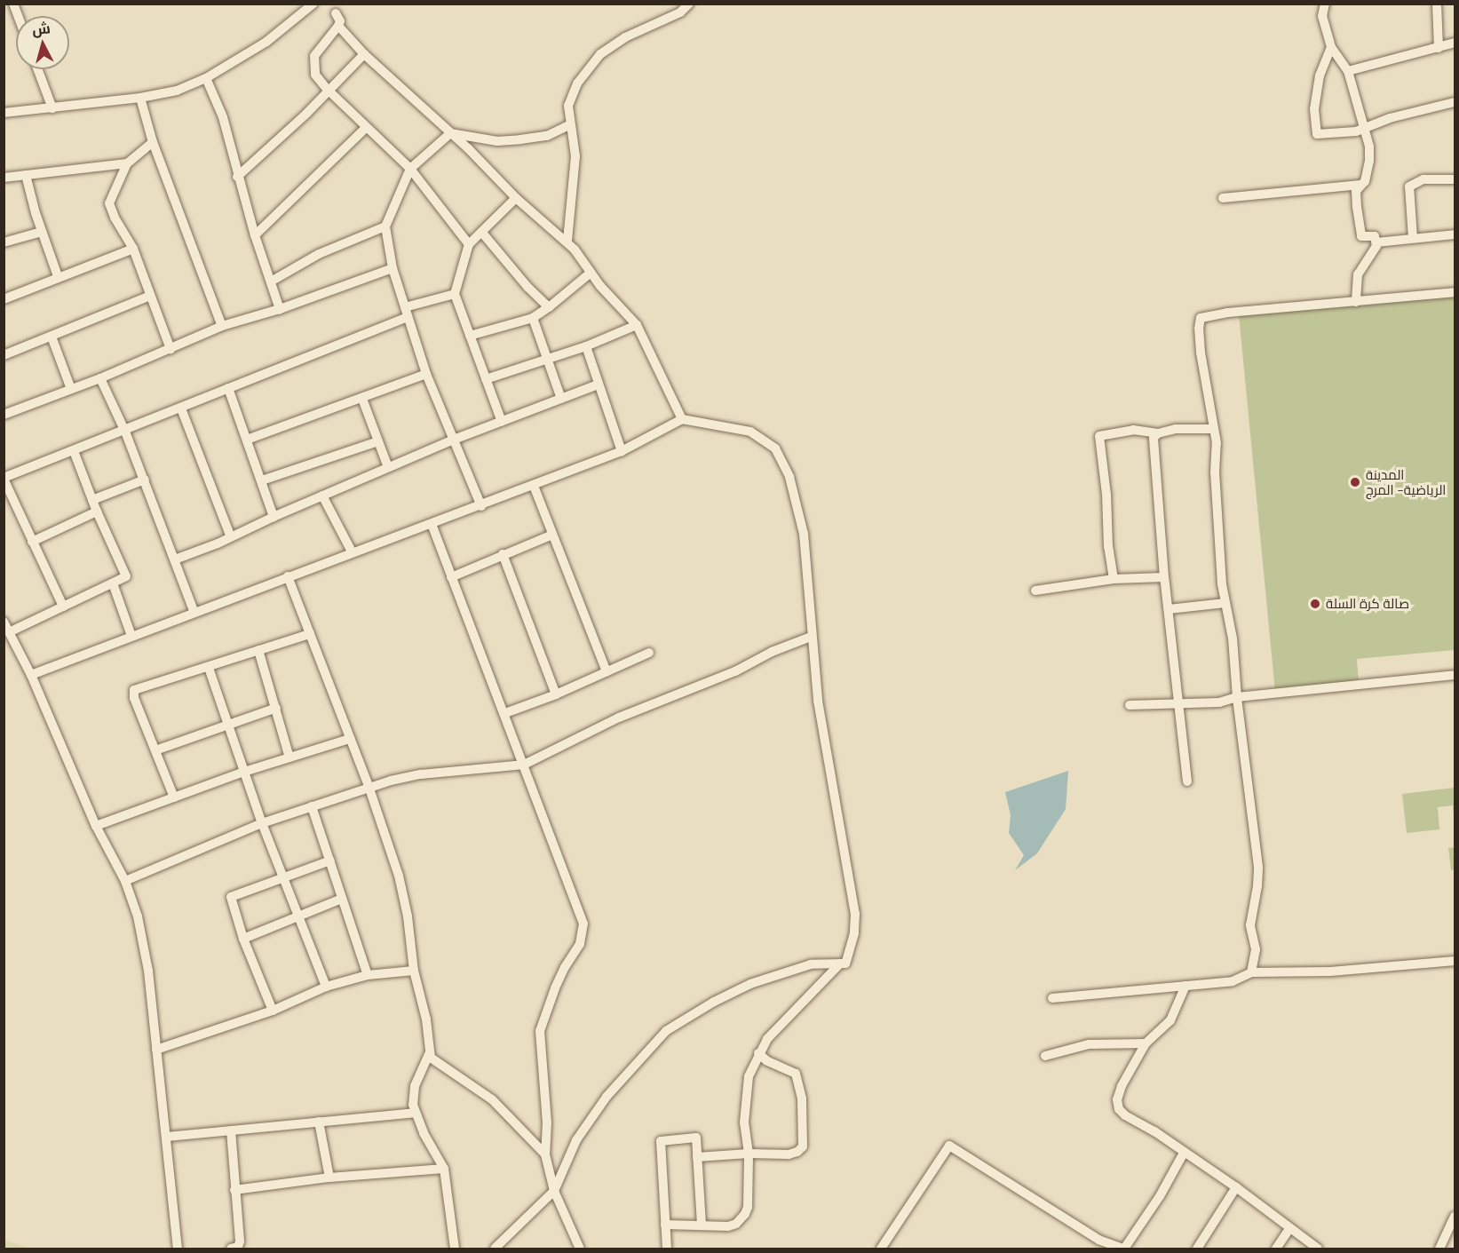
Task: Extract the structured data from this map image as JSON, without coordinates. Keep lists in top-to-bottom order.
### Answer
{
  "places": ["المدينة الرياضية- المرج", "صالة كرة السلة"],
  "north": "top"
}
